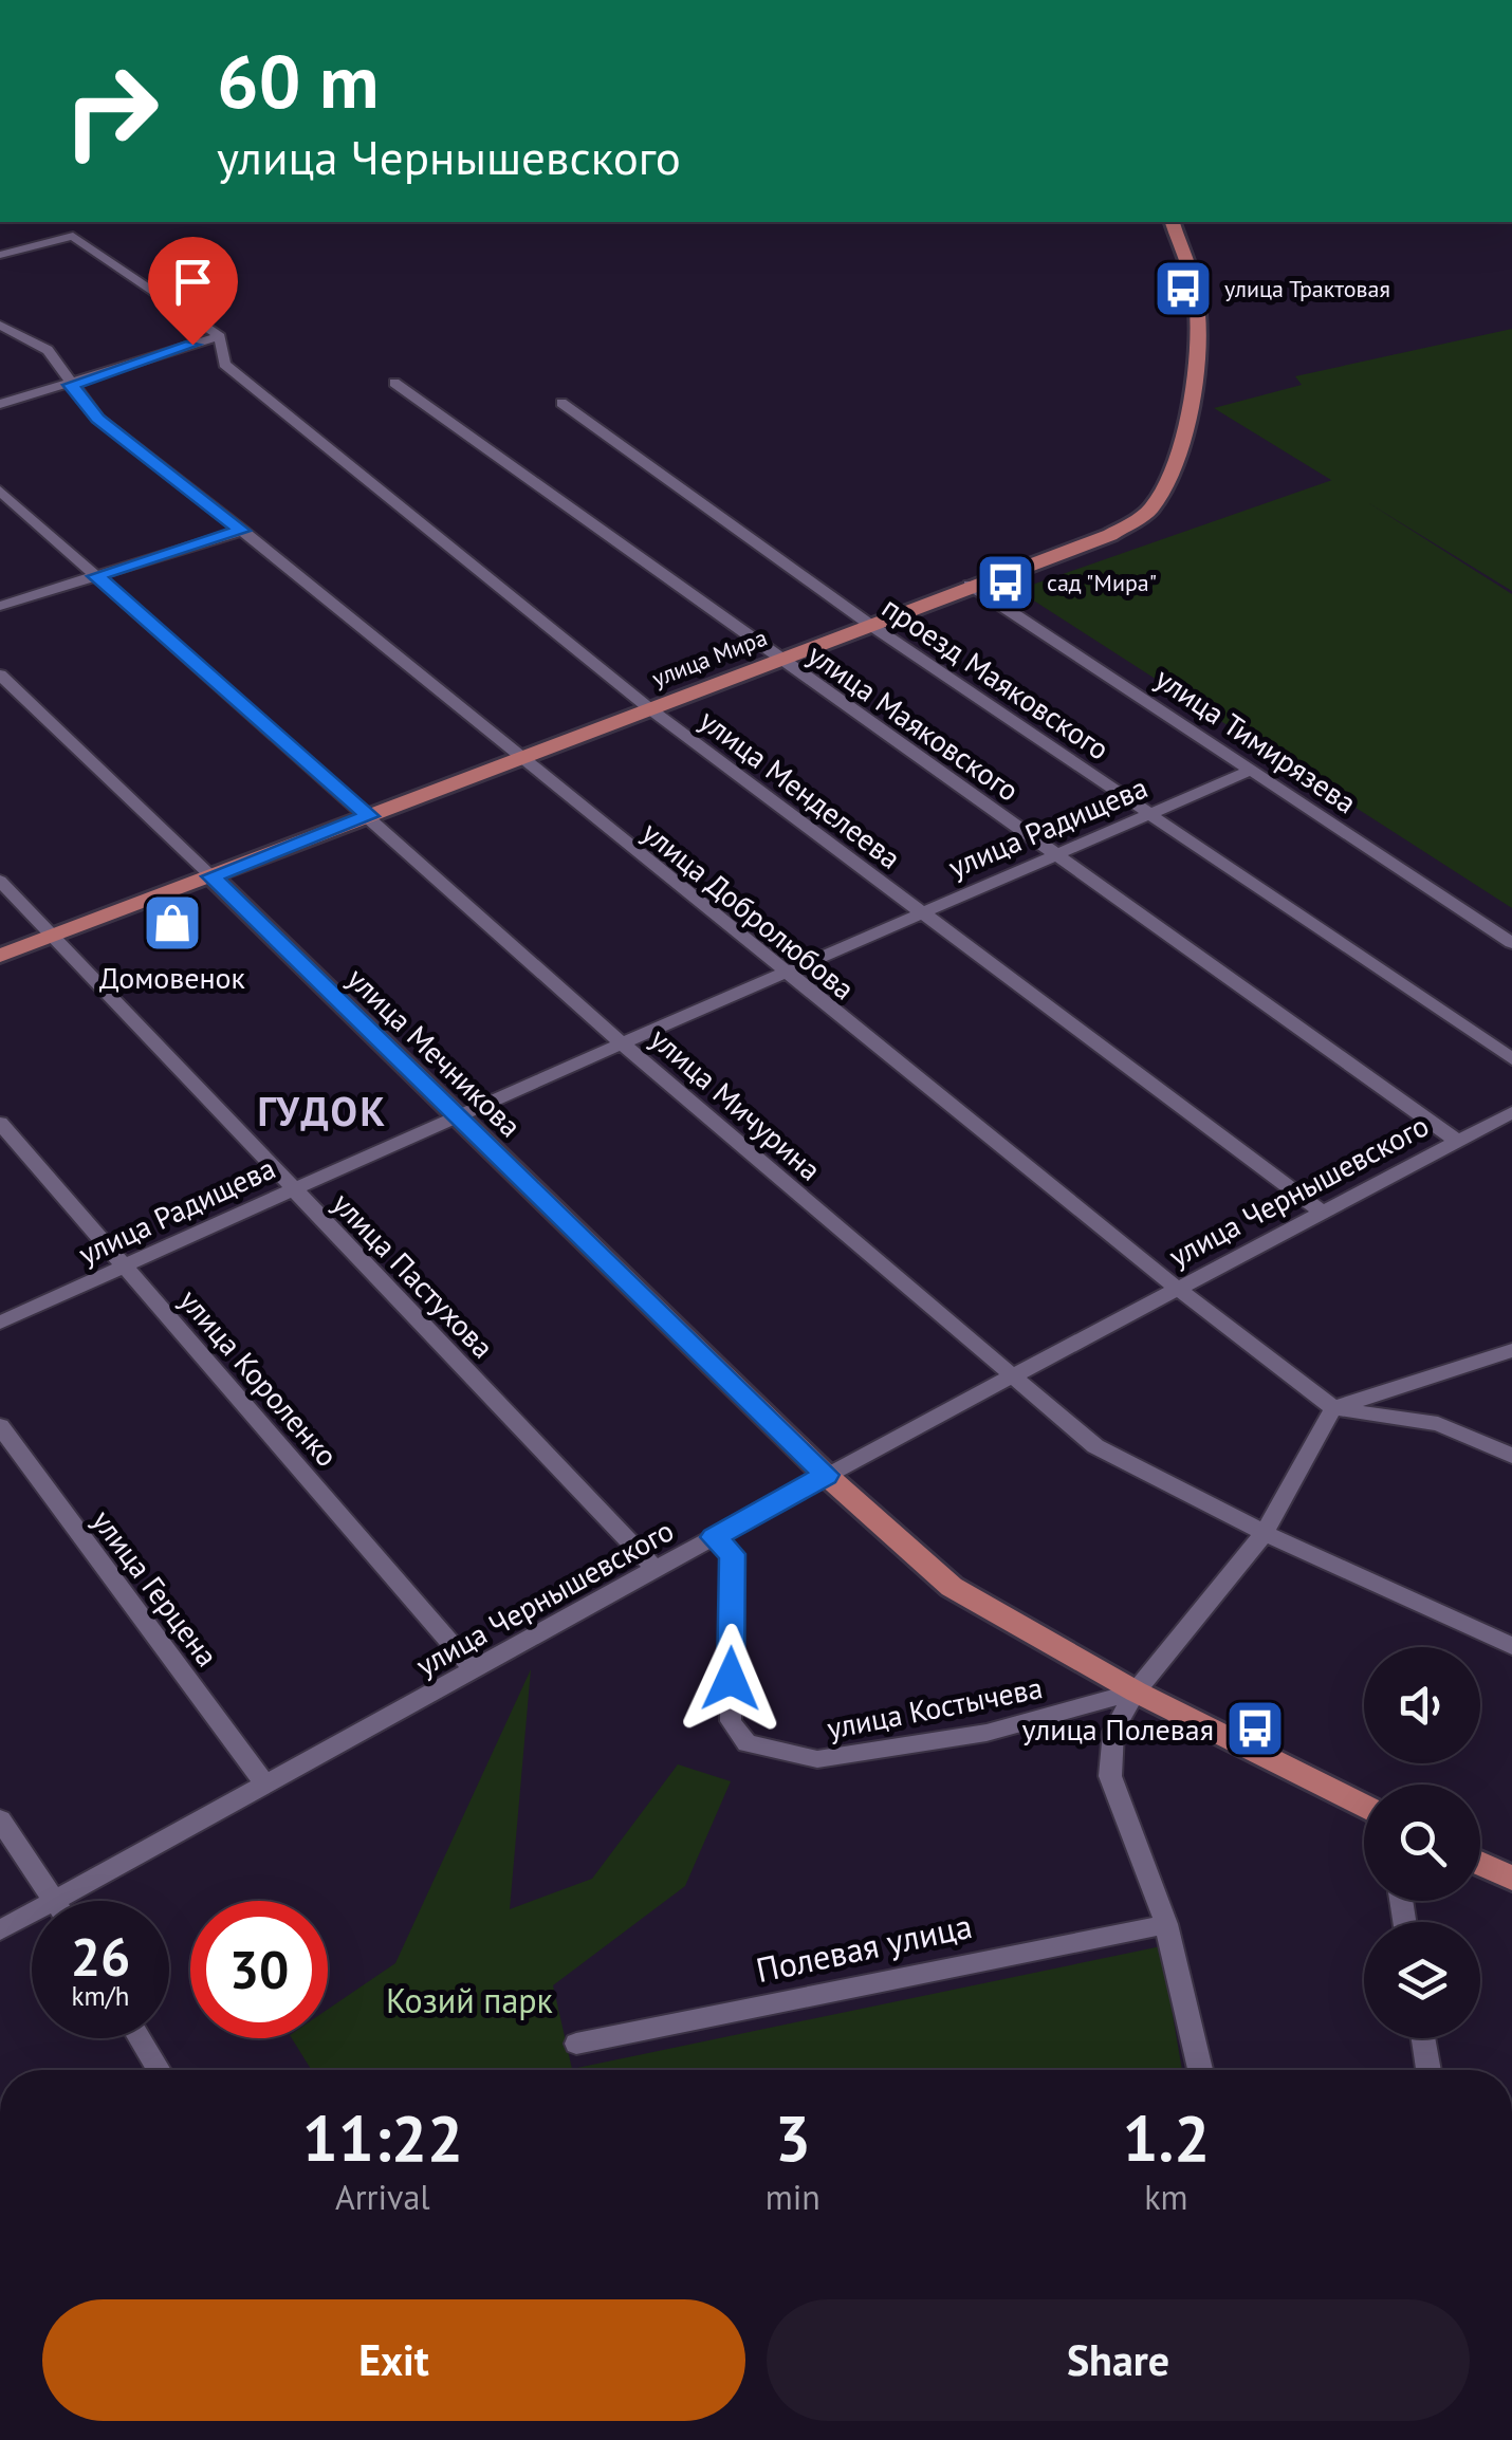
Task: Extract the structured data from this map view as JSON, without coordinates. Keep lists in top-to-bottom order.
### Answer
{
  "streets": {
    "main road": ["улица Мира", "улица Мечникова"],
    "street": [
      "проезд Маяковского",
      "улица Маяковского",
      "улица Тимирязева",
      "улица Менделеева",
      "улица Радищева",
      "улица Добролюбова",
      "улица Мичурина",
      "улица Чернышевского",
      "улица Пастухова",
      "улица Короленко",
      "улица Герцена",
      "улица Костычева",
      "Полевая улица"
    ]
  },
  "crossings": [
    ["улица Мира", "проезд Маяковского"],
    ["улица Мира", "улица Маяковского"],
    ["улица Мира", "улица Тимирязева"],
    ["улица Мира", "улица Менделеева"],
    ["улица Мира", "улица Добролюбова"],
    ["улица Мира", "улица Мечникова"],
    ["улица Мира", "улица Мичурина"],
    ["улица Мира", "улица Пастухова"],
    ["проезд Маяковского", "улица Радищева"],
    ["улица Маяковского", "улица Радищева"],
    ["улица Маяковского", "улица Чернышевского"],
    ["улица Тимирязева", "улица Радищева"],
    ["улица Менделеева", "улица Радищева"],
    ["улица Менделеева", "улица Чернышевского"],
    ["улица Радищева", "улица Добролюбова"],
    ["улица Радищева", "улица Мечникова"],
    ["улица Радищева", "улица Мичурина"],
    ["улица Радищева", "улица Пастухова"],
    ["улица Радищева", "улица Короленко"],
    ["улица Добролюбова", "улица Чернышевского"],
    ["улица Мечникова", "улица Чернышевского"],
    ["улица Мичурина", "улица Чернышевского"],
    ["улица Чернышевского", "улица Пастухова"],
    ["улица Чернышевского", "улица Короленко"],
    ["улица Чернышевского", "улица Герцена"],
    ["улица Чернышевского", "улица Костычева"]
  ],
  "districts": ["ГУДОК"],
  "parks": ["Козий парк"],
  "places": {
    "bus stop": ["улица Трактовая", "сад \"Мира\"", "улица Полевая"],
    "shop": ["Домовенок"]
  },
  "page": {
    "turn": ["60 m", "улица Чернышевского"],
    "speed": "26 km/h",
    "limit": "30",
    "eta": [
      "11:22",
      "Arrival",
      "3",
      "min",
      "1.2",
      "km"
    ],
    "buttons": ["Exit", "Share"]
  }
}
